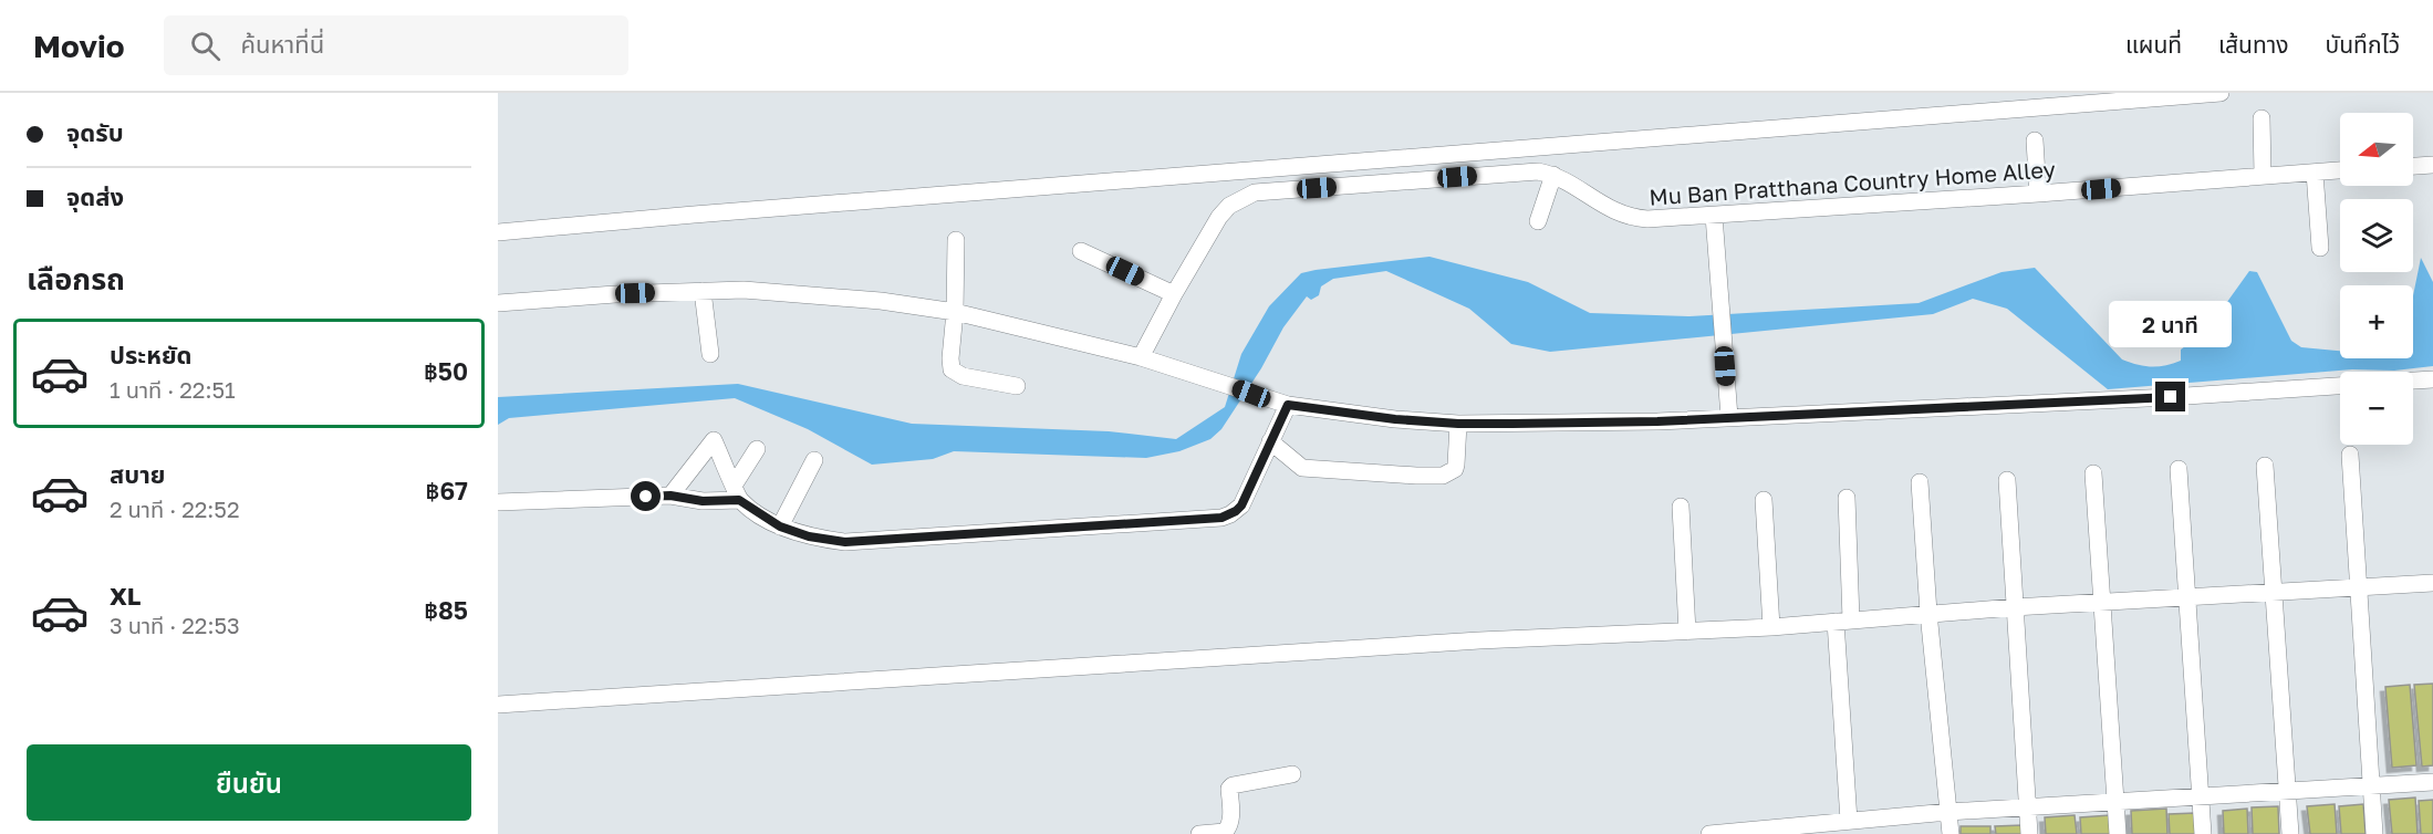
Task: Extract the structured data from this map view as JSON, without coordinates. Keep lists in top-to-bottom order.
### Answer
{
  "streets": {
    "street": ["Mu Ban Pratthana Country Home Alley"]
  },
  "north": "left",
  "page": {
    "header": "Movio",
    "search": "ค้นหาที่นี่",
    "nav": ["แผนที่", "เส้นทาง", "บันทึกไว้"],
    "banner": ["จุดรับ", "จุดส่ง"],
    "map_buttons": ["+", "−"],
    "heading": "เลือกรถ",
    "bubble": "2 นาที",
    "list": [
      {
        "name": "ประหยัด",
        "note": "1 นาที · 22:51",
        "value": "฿50"
      },
      {
        "name": "สบาย",
        "note": "2 นาที · 22:52",
        "value": "฿67"
      },
      {
        "name": "XL",
        "note": "3 นาที · 22:53",
        "value": "฿85"
      }
    ],
    "buttons": "ยืนยัน"
  }
}
